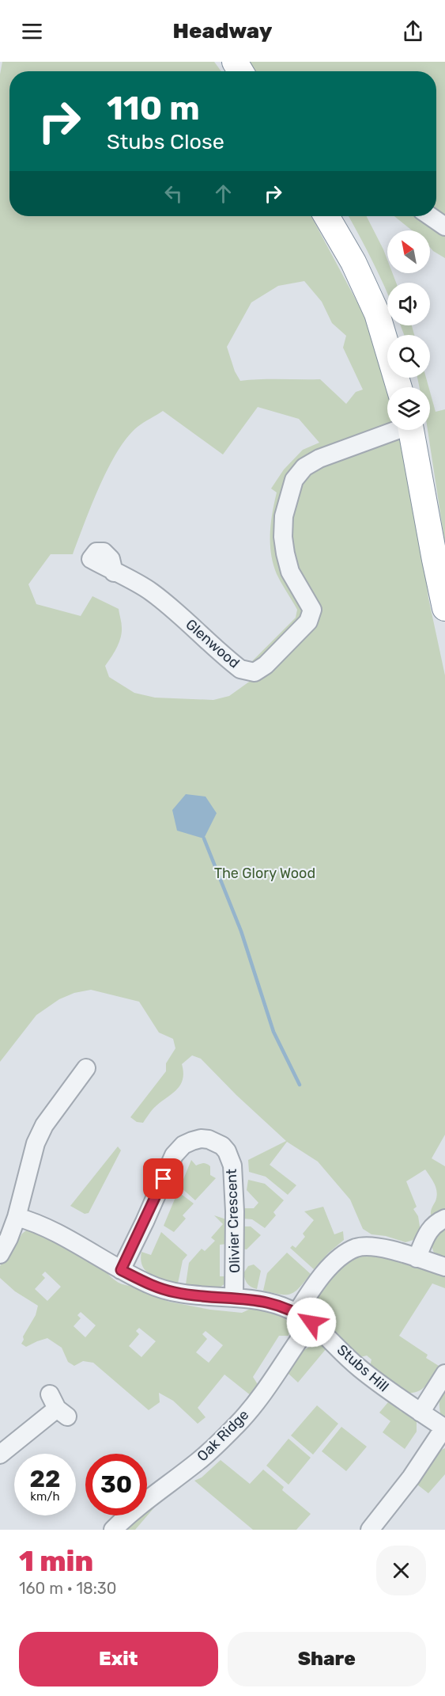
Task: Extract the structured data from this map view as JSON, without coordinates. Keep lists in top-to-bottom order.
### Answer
{
  "streets": {
    "street": [
      "Glenwood",
      "Olivier Crescent",
      "Stubs Hill",
      "Oak Ridge"
    ]
  },
  "crossings": [
    ["Olivier Crescent", "Stubs Hill"],
    ["Stubs Hill", "Oak Ridge"]
  ],
  "parks": ["The Glory Wood"],
  "north": "top left",
  "page": {
    "header": "Headway",
    "turn": ["110 m", "Stubs Close"],
    "speed": "22 km/h",
    "limit": "30",
    "heading": ["1 min", "160 m · 18:30"],
    "buttons": ["Exit", "Share"]
  }
}
